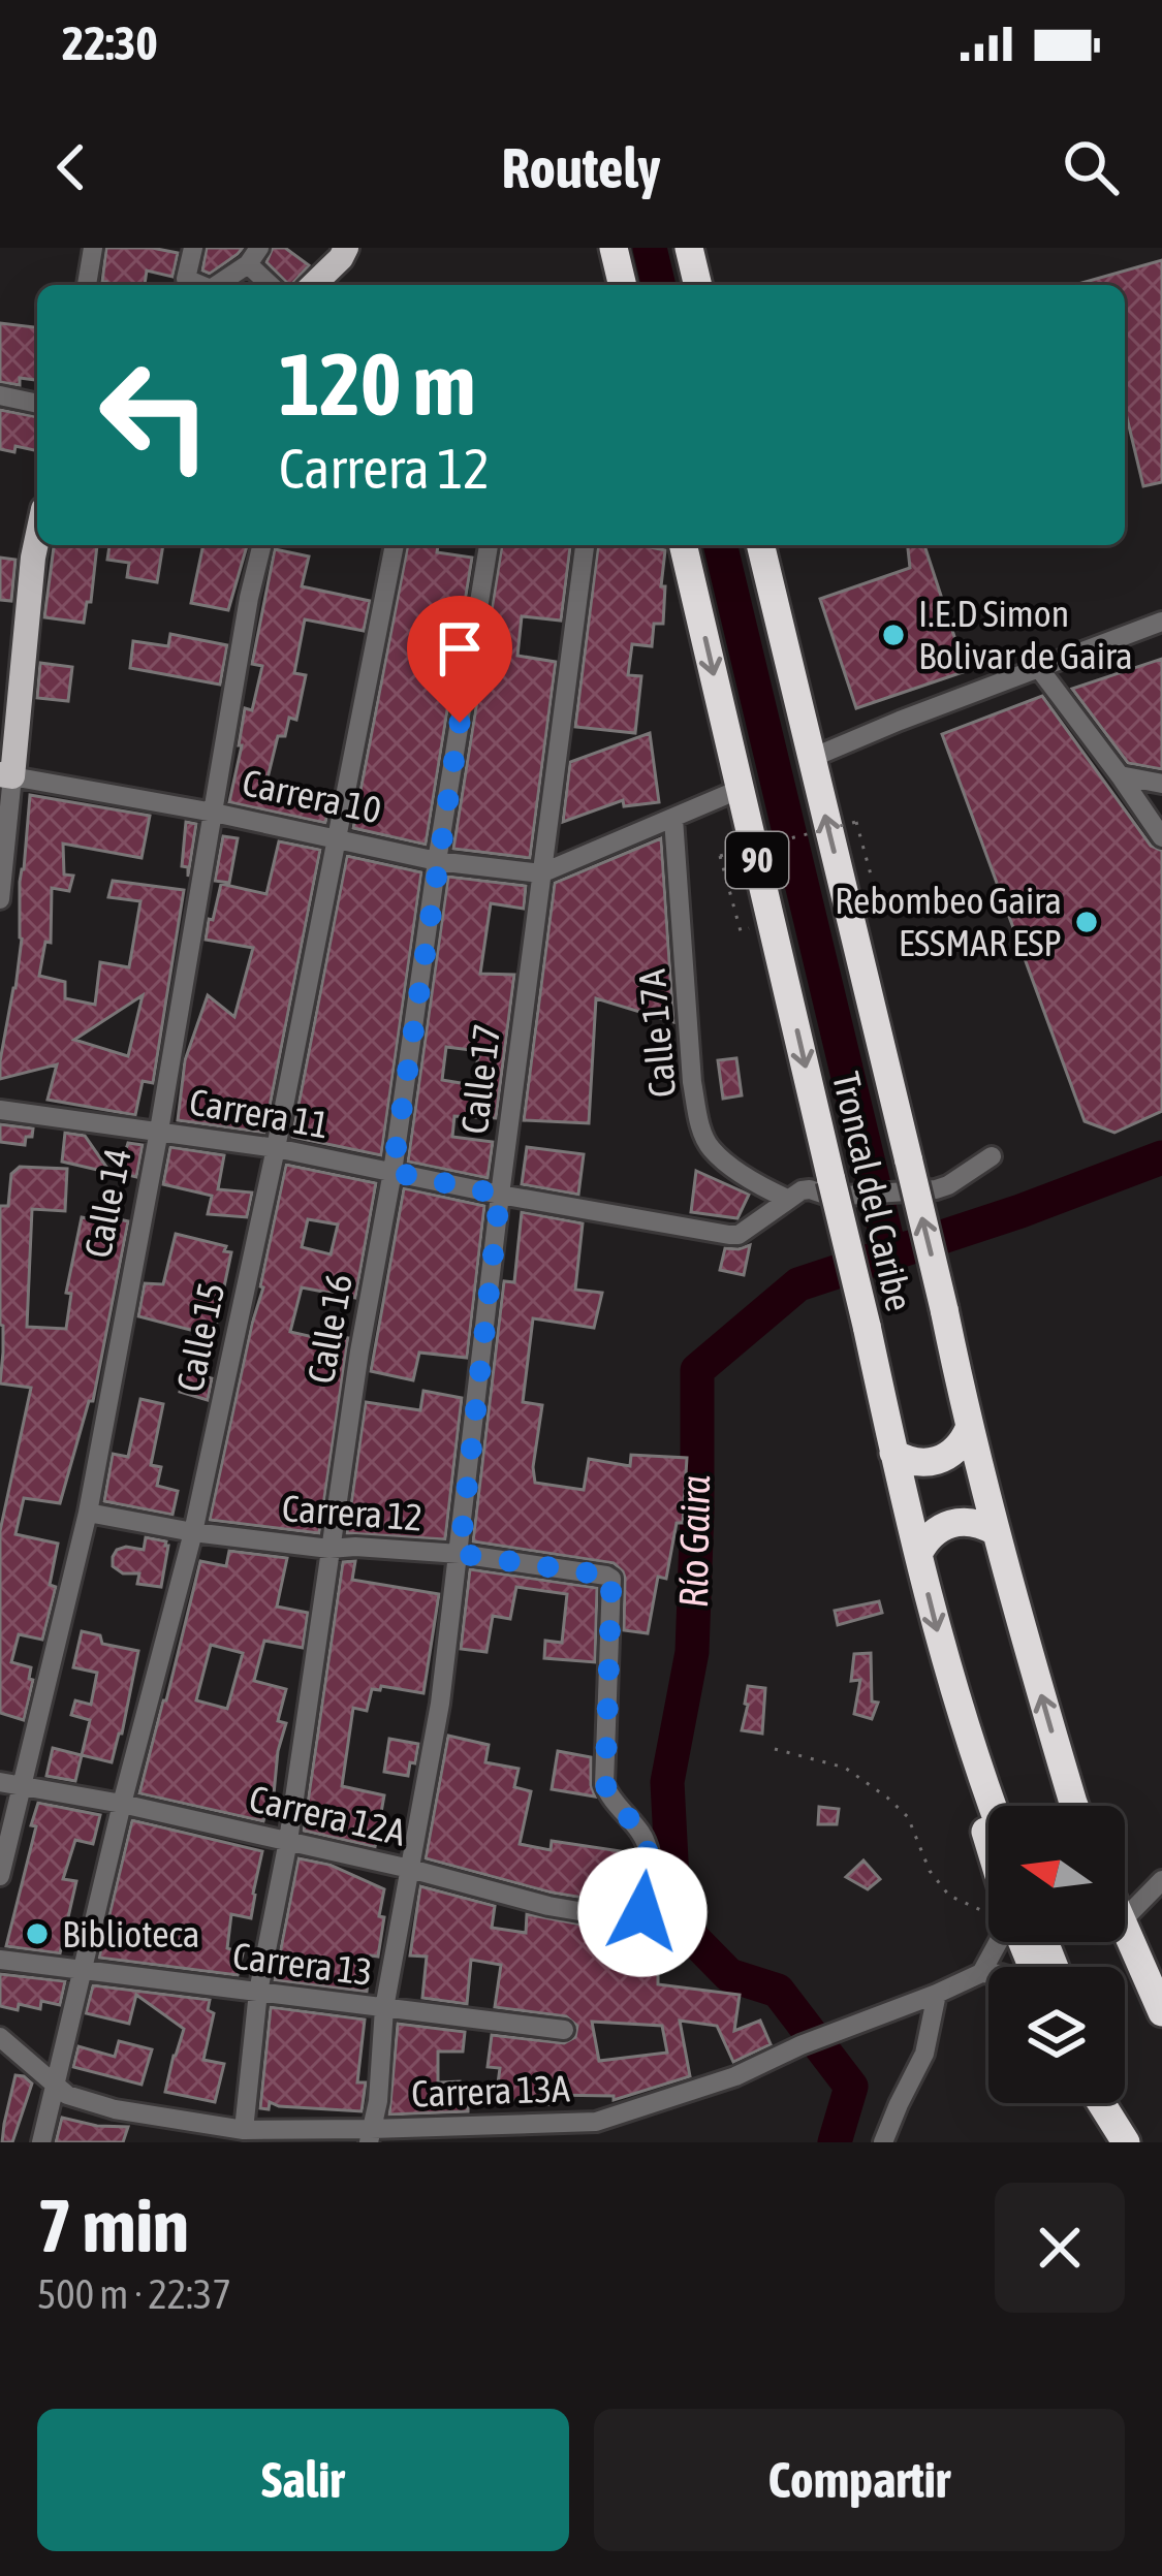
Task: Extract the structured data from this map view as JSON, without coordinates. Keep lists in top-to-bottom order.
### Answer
{
  "streets": {
    "highway": ["90", "Troncal del Caribe"],
    "street": [
      "Carrera 10",
      "Calle 17A",
      "Calle 17",
      "Carrera 11",
      "Calle 14",
      "Calle 16",
      "Calle 15",
      "Carrera 12",
      "Carrera 12A",
      "Carrera 13",
      "Carrera 13A"
    ]
  },
  "crossings": [
    ["Carrera 10", "Calle 17A"],
    ["Carrera 10", "Calle 17"],
    ["Carrera 10", "Troncal del Caribe"],
    ["Carrera 10", "Calle 14"],
    ["Carrera 10", "Calle 16"],
    ["Carrera 10", "Calle 15"],
    ["Calle 17A", "Carrera 11"],
    ["Calle 17", "Carrera 11"],
    ["Calle 17", "Carrera 12"],
    ["Calle 17", "Carrera 12A"],
    ["Calle 17", "Carrera 13"],
    ["Calle 17", "Carrera 13A"],
    ["Carrera 11", "Calle 14"],
    ["Carrera 11", "Calle 16"],
    ["Carrera 11", "Calle 15"],
    ["Calle 14", "Carrera 12"],
    ["Calle 14", "Carrera 12A"],
    ["Calle 16", "Carrera 12"],
    ["Calle 16", "Carrera 12A"],
    ["Calle 16", "Carrera 13"],
    ["Calle 16", "Carrera 13A"],
    ["Calle 15", "Carrera 12"],
    ["Calle 15", "Carrera 12A"],
    ["Calle 15", "Carrera 13"],
    ["Calle 15", "Carrera 13A"],
    ["Carrera 12", "Carrera 12A"]
  ],
  "water": ["Río Gaira"],
  "places": ["I.E.D Simon Bolivar de Gaira", "Rebombeo Gaira ESSMAR ESP", "Biblioteca"],
  "north": "left",
  "page": {
    "status": "22:30",
    "header": "Routely",
    "turn": ["120 m", "Carrera 12"],
    "heading": ["7 min", "500 m · 22:37"],
    "buttons": ["Salir", "Compartir"]
  }
}
